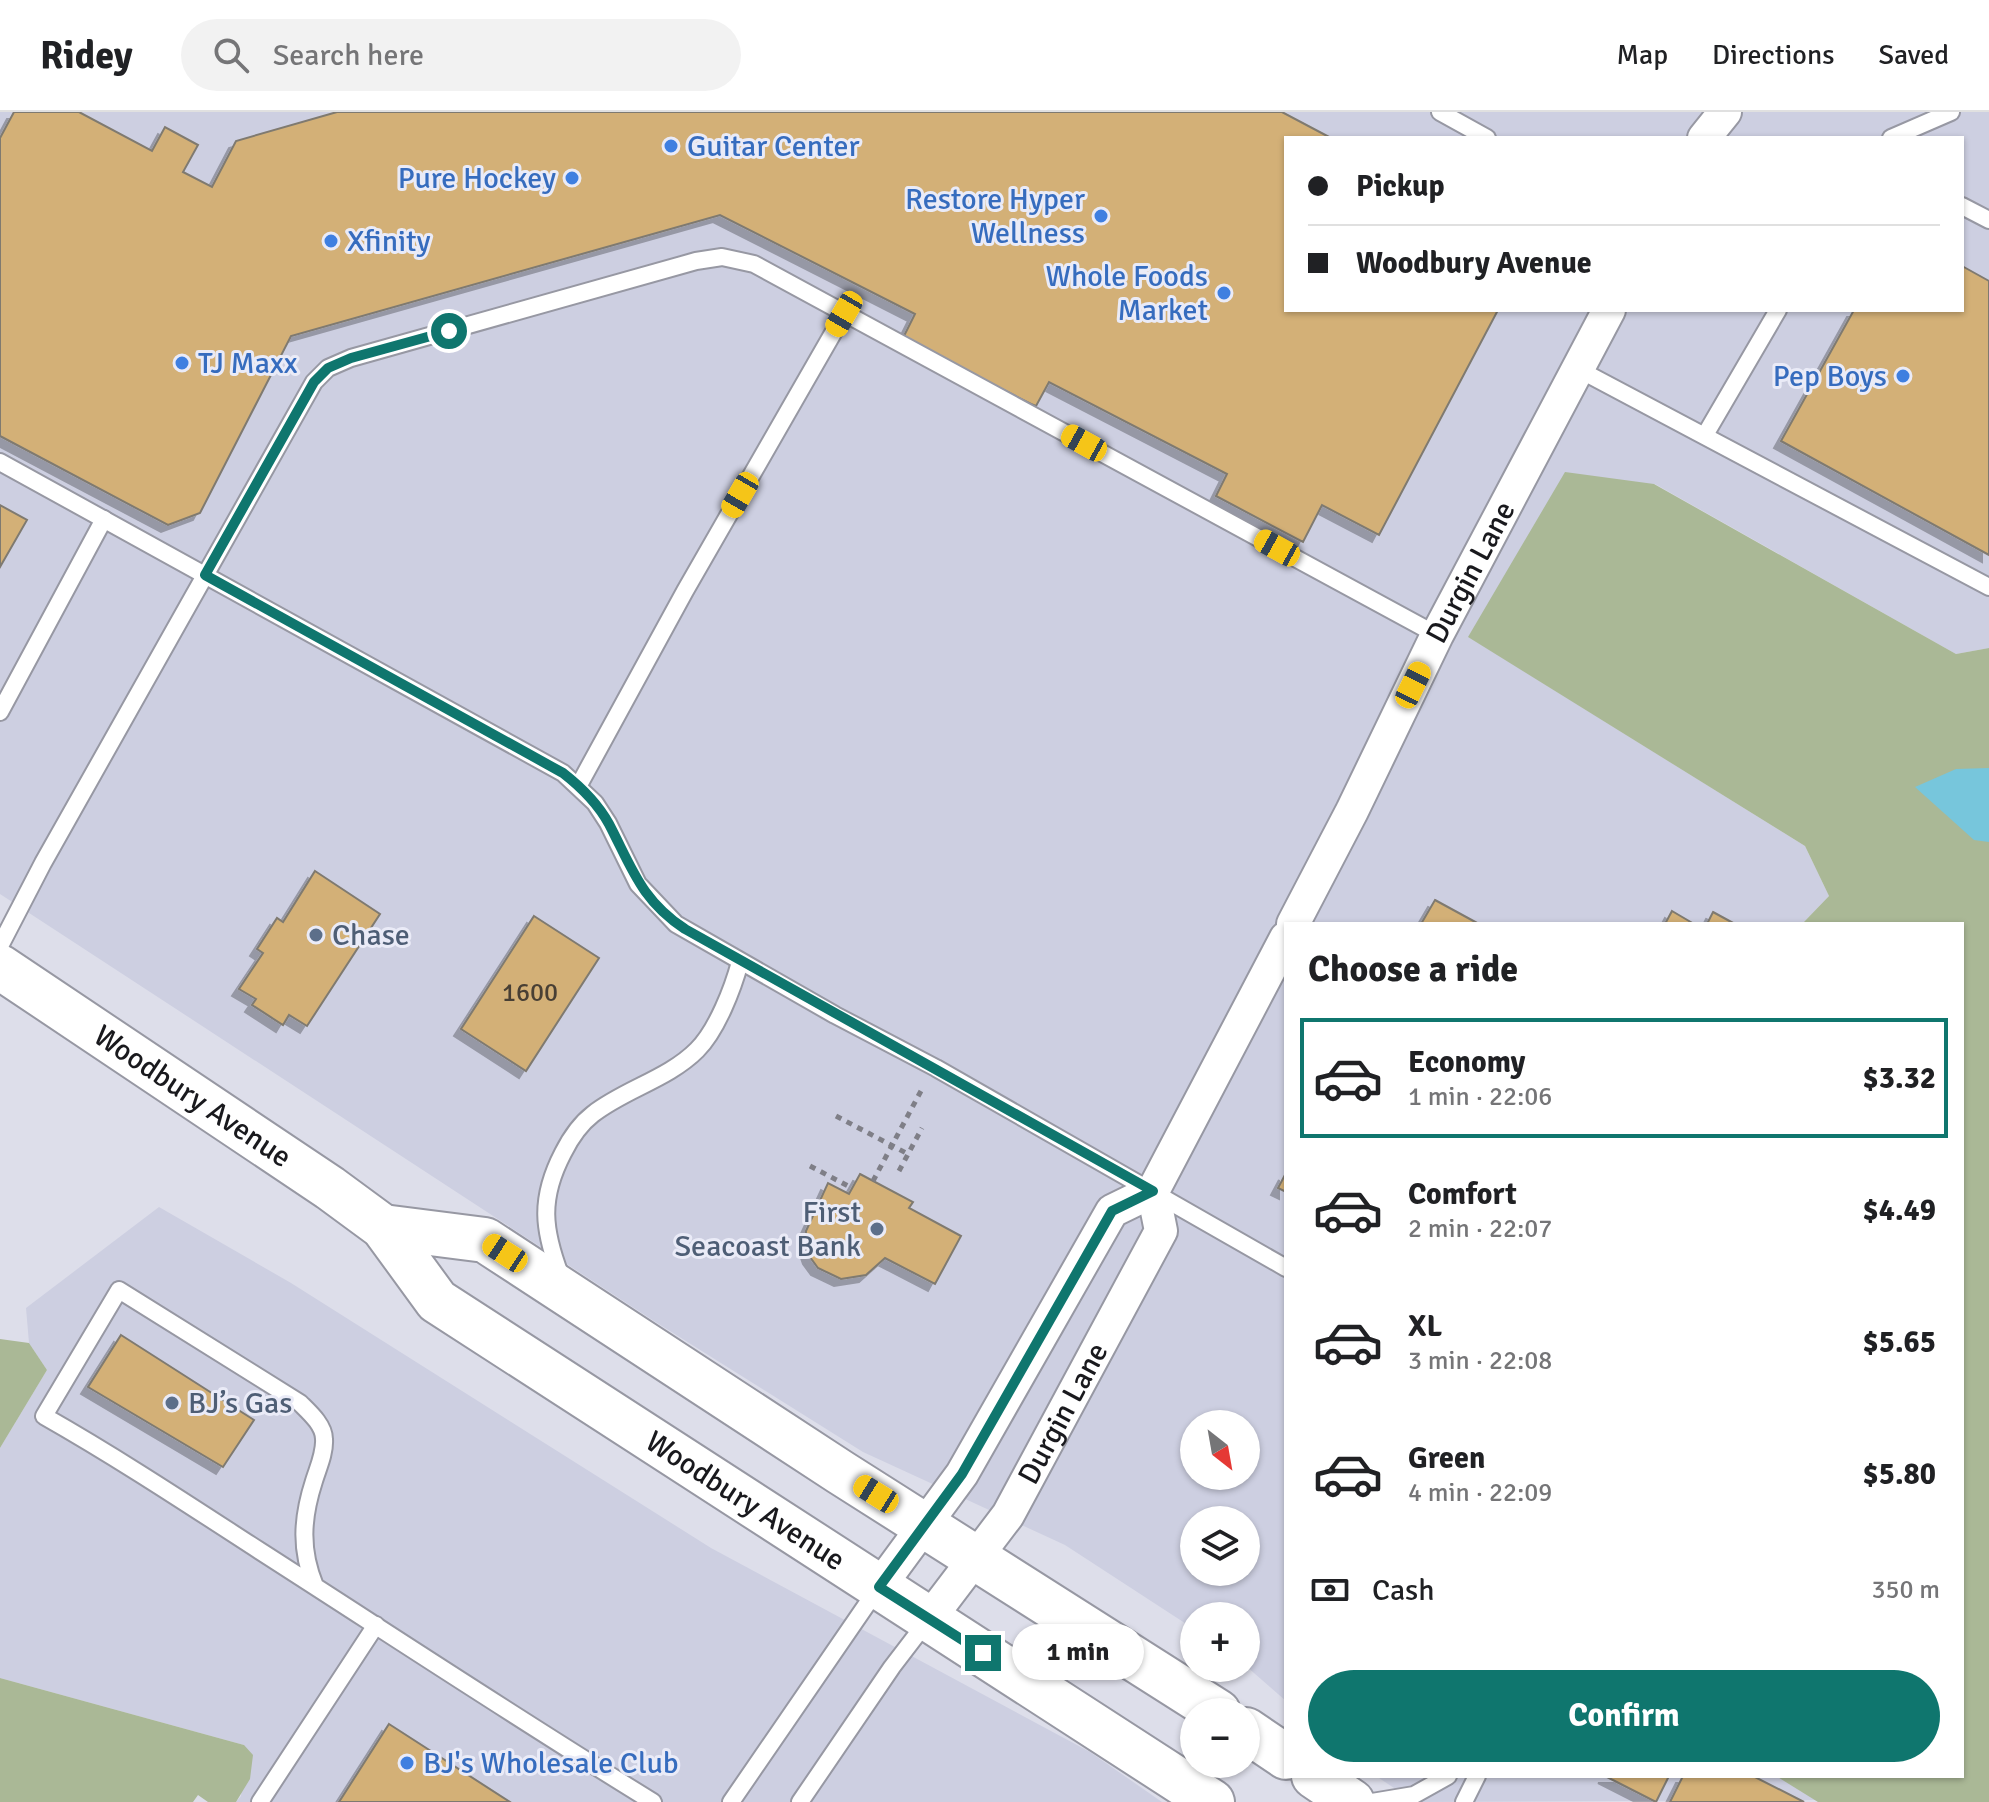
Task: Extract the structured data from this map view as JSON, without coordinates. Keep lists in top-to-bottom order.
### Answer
{
  "streets": {
    "main road": ["Woodbury Avenue"],
    "street": ["Durgin Lane"]
  },
  "crossings": [
    ["Durgin Lane", "Woodbury Avenue"]
  ],
  "places": [
    "Guitar Center",
    "Pure Hockey",
    "Restore Hyper Wellness",
    "Xfinity",
    "Whole Foods Market",
    "TJ Maxx",
    "Pep Boys",
    "Chase",
    "First Seacoast Bank",
    "BJ’s Gas",
    "BJ's Wholesale Club"
  ],
  "house_numbers": ["1600"],
  "north": "bottom right",
  "page": {
    "header": "Ridey",
    "search": "Search here",
    "nav": ["Map", "Directions", "Saved"],
    "banner": ["Pickup", "Woodbury Avenue"],
    "heading": "Choose a ride",
    "list": [
      {
        "name": "Economy",
        "note": "1 min · 22:06",
        "value": "$3.32"
      },
      {
        "name": "Comfort",
        "note": "2 min · 22:07",
        "value": "$4.49"
      },
      {
        "name": "XL",
        "note": "3 min · 22:08",
        "value": "$5.65"
      },
      {
        "name": "Green",
        "note": "4 min · 22:09",
        "value": "$5.80"
      }
    ],
    "map_buttons": ["+", "−"],
    "pay": ["Cash", "350 m"],
    "bubble": "1 min",
    "buttons": "Confirm"
  }
}
